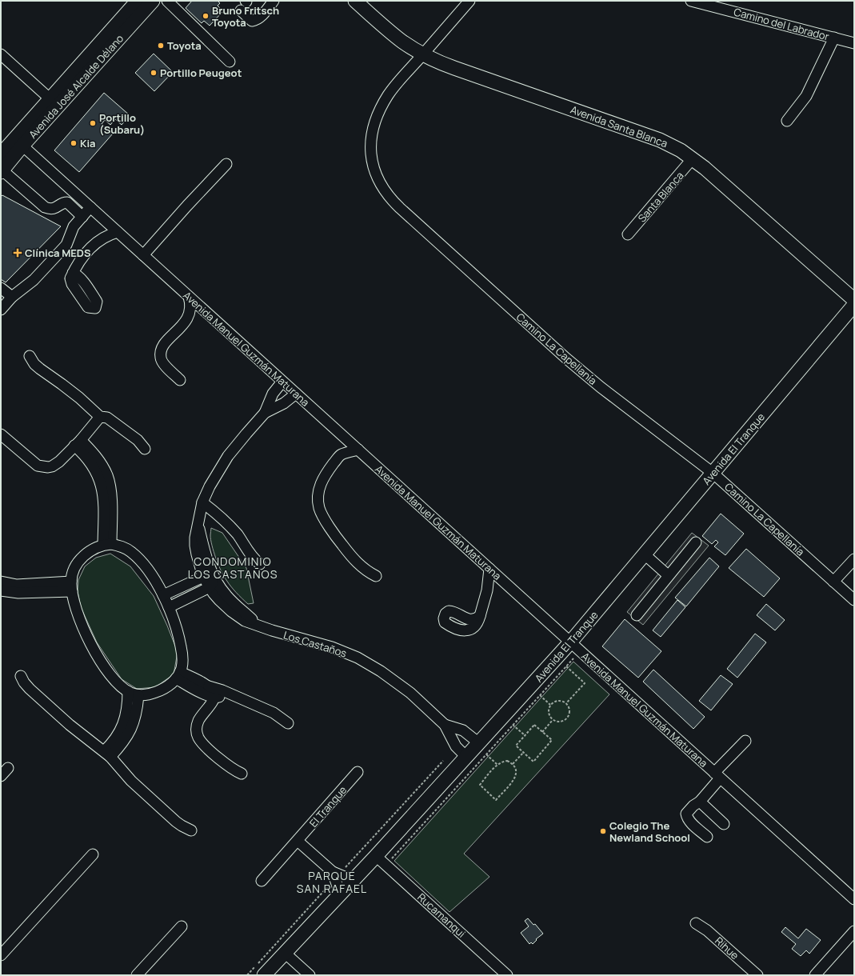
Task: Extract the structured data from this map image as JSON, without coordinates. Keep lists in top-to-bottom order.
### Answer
{
  "streets": {
    "main road": ["Avenida José Alcalde Délano", "Avenida Santa Blanca", "Avenida El Tranque"],
    "street": [
      "Camino del Labrador",
      "Santa Blanca",
      "Avenida Manuel Guzmán Maturana",
      "Camino La Capellanía",
      "Los Castaños",
      "El Tranque",
      "Rucamanqui",
      "Rihue"
    ]
  },
  "crossings": [
    ["Avenida José Alcalde Délano", "Avenida Manuel Guzmán Maturana"],
    ["Avenida Santa Blanca", "Santa Blanca"],
    ["Avenida Santa Blanca", "Camino La Capellanía"],
    ["Avenida Manuel Guzmán Maturana", "Avenida El Tranque"],
    ["Avenida Manuel Guzmán Maturana", "Los Castaños"],
    ["Camino La Capellanía", "Avenida El Tranque"],
    ["Avenida El Tranque", "Los Castaños"],
    ["Avenida El Tranque", "Rucamanqui"]
  ],
  "districts": ["CONDOMINIO LOS CASTAÑOS", "PARQUE SAN RAFAEL"],
  "places": {
    "other": [
      "Bruno Fritsch Toyota",
      "Toyota",
      "Portillo Peugeot",
      "Portillo (Subaru)",
      "Kia",
      "Colegio The Newland School"
    ],
    "health": ["Clínica MEDS"]
  }
}
